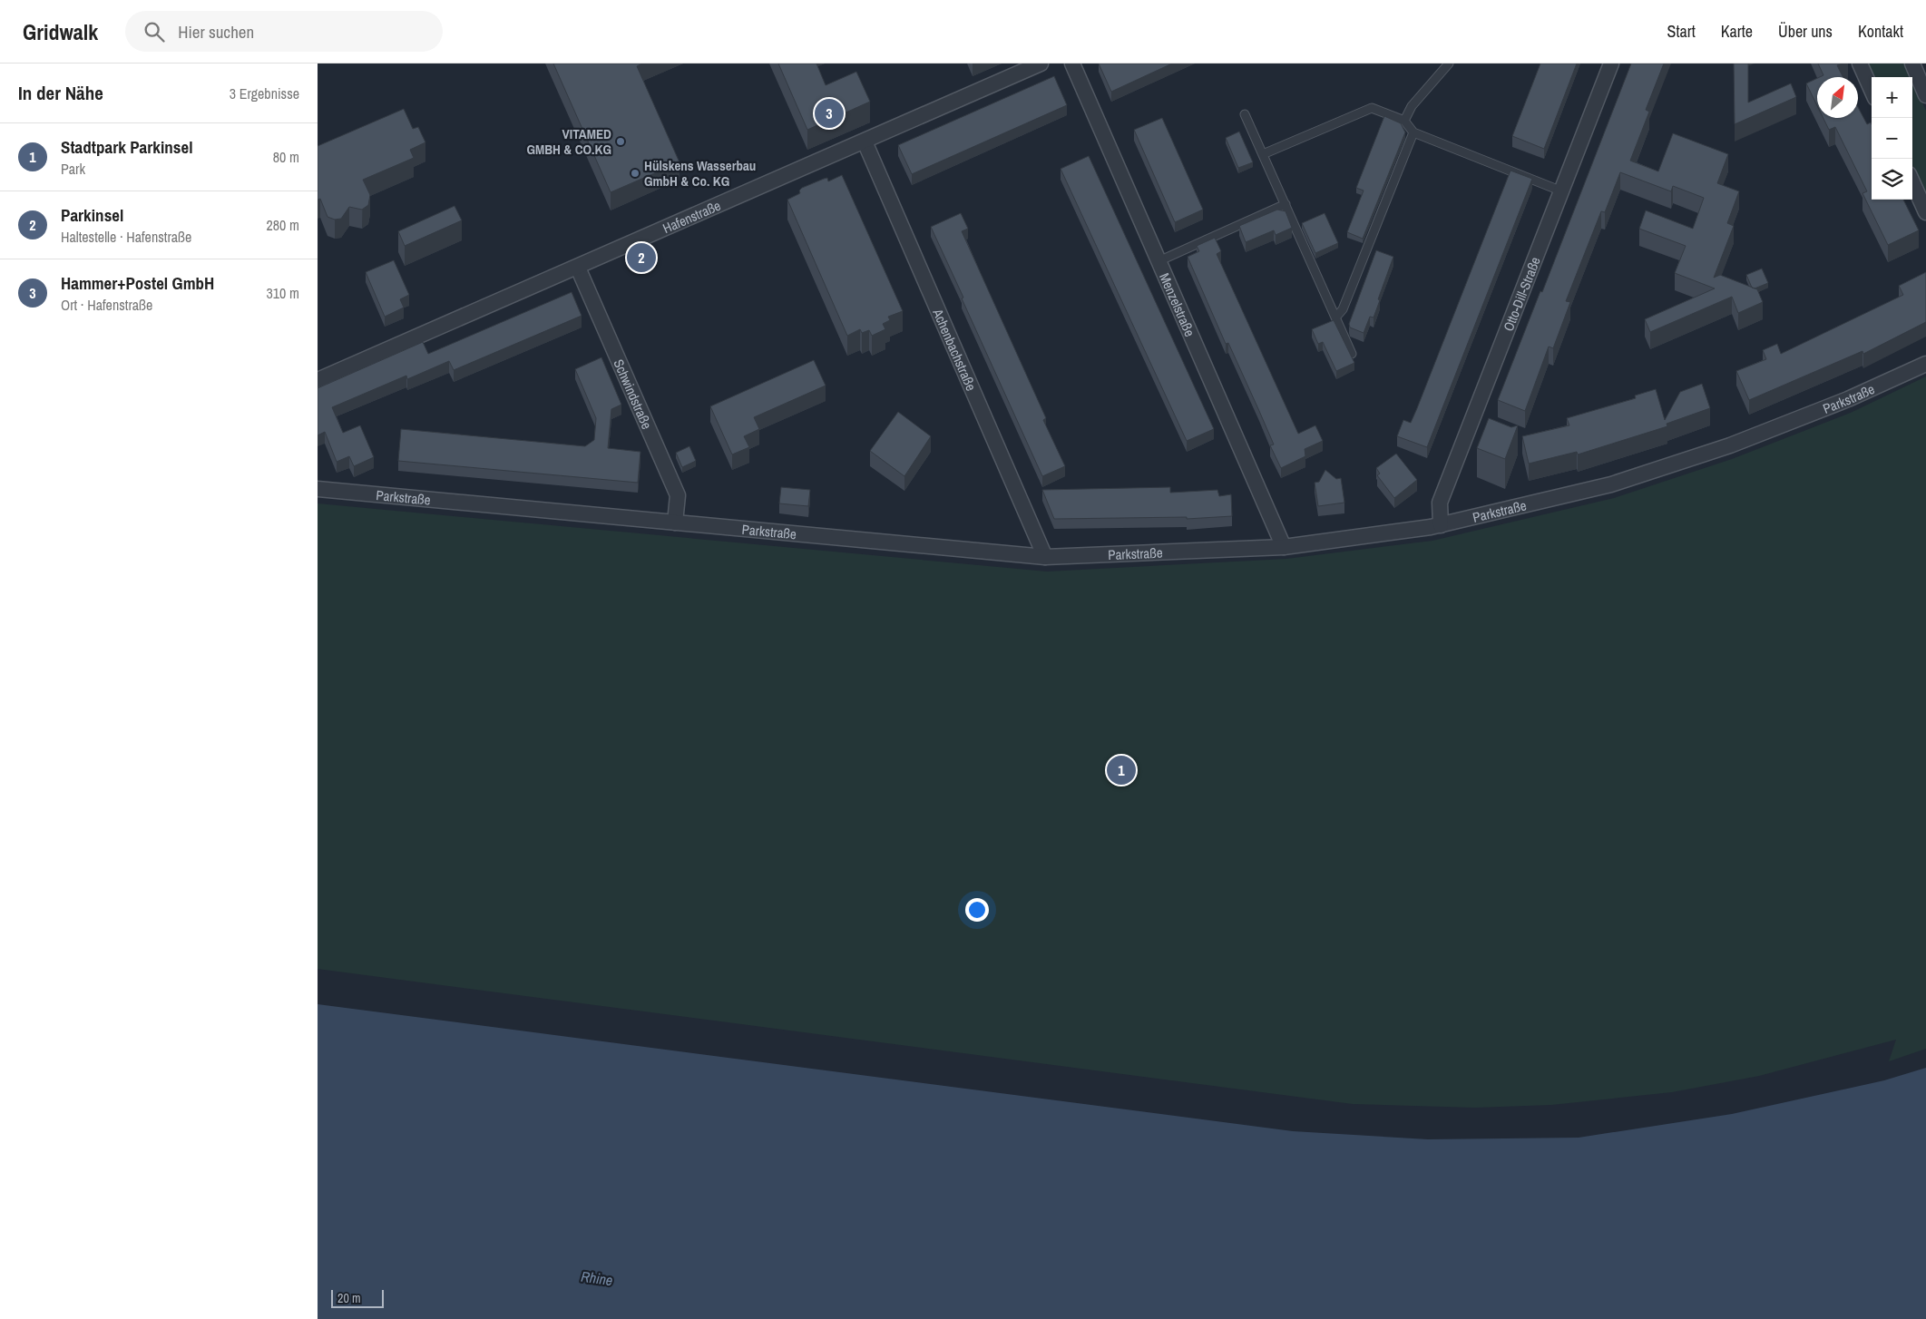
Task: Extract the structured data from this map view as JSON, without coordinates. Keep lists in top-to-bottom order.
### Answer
{
  "streets": {
    "street": [
      "Hafenstraße",
      "Otto-Dill-Straße",
      "Menzelstraße",
      "Achenbachstraße",
      "Schwindstraße",
      "Parkstraße"
    ]
  },
  "crossings": [
    ["Hafenstraße", "Achenbachstraße"],
    ["Hafenstraße", "Schwindstraße"],
    ["Otto-Dill-Straße", "Parkstraße"],
    ["Menzelstraße", "Parkstraße"],
    ["Achenbachstraße", "Parkstraße"],
    ["Schwindstraße", "Parkstraße"]
  ],
  "water": ["Rhine"],
  "places": ["VITAMED GMBH & CO.KG", "Hülskens Wasserbau GmbH & Co. KG"],
  "scale_bar": "20 m",
  "north": "top right",
  "page": {
    "header": "Gridwalk",
    "search": "Hier suchen",
    "nav": [
      "Start",
      "Karte",
      "Über uns",
      "Kontakt"
    ],
    "heading": ["In der Nähe", "3 Ergebnisse"],
    "map_buttons": ["+", "−"],
    "pins": ["3", "2", "1"],
    "list": [
      {
        "mark": "1",
        "name": "Stadtpark Parkinsel",
        "note": "Park",
        "value": "80 m"
      },
      {
        "mark": "2",
        "name": "Parkinsel",
        "note": "Haltestelle · Hafenstraße",
        "value": "280 m"
      },
      {
        "mark": "3",
        "name": "Hammer+Postel GmbH",
        "note": "Ort · Hafenstraße",
        "value": "310 m"
      }
    ],
    "scale": "20 m"
  }
}
